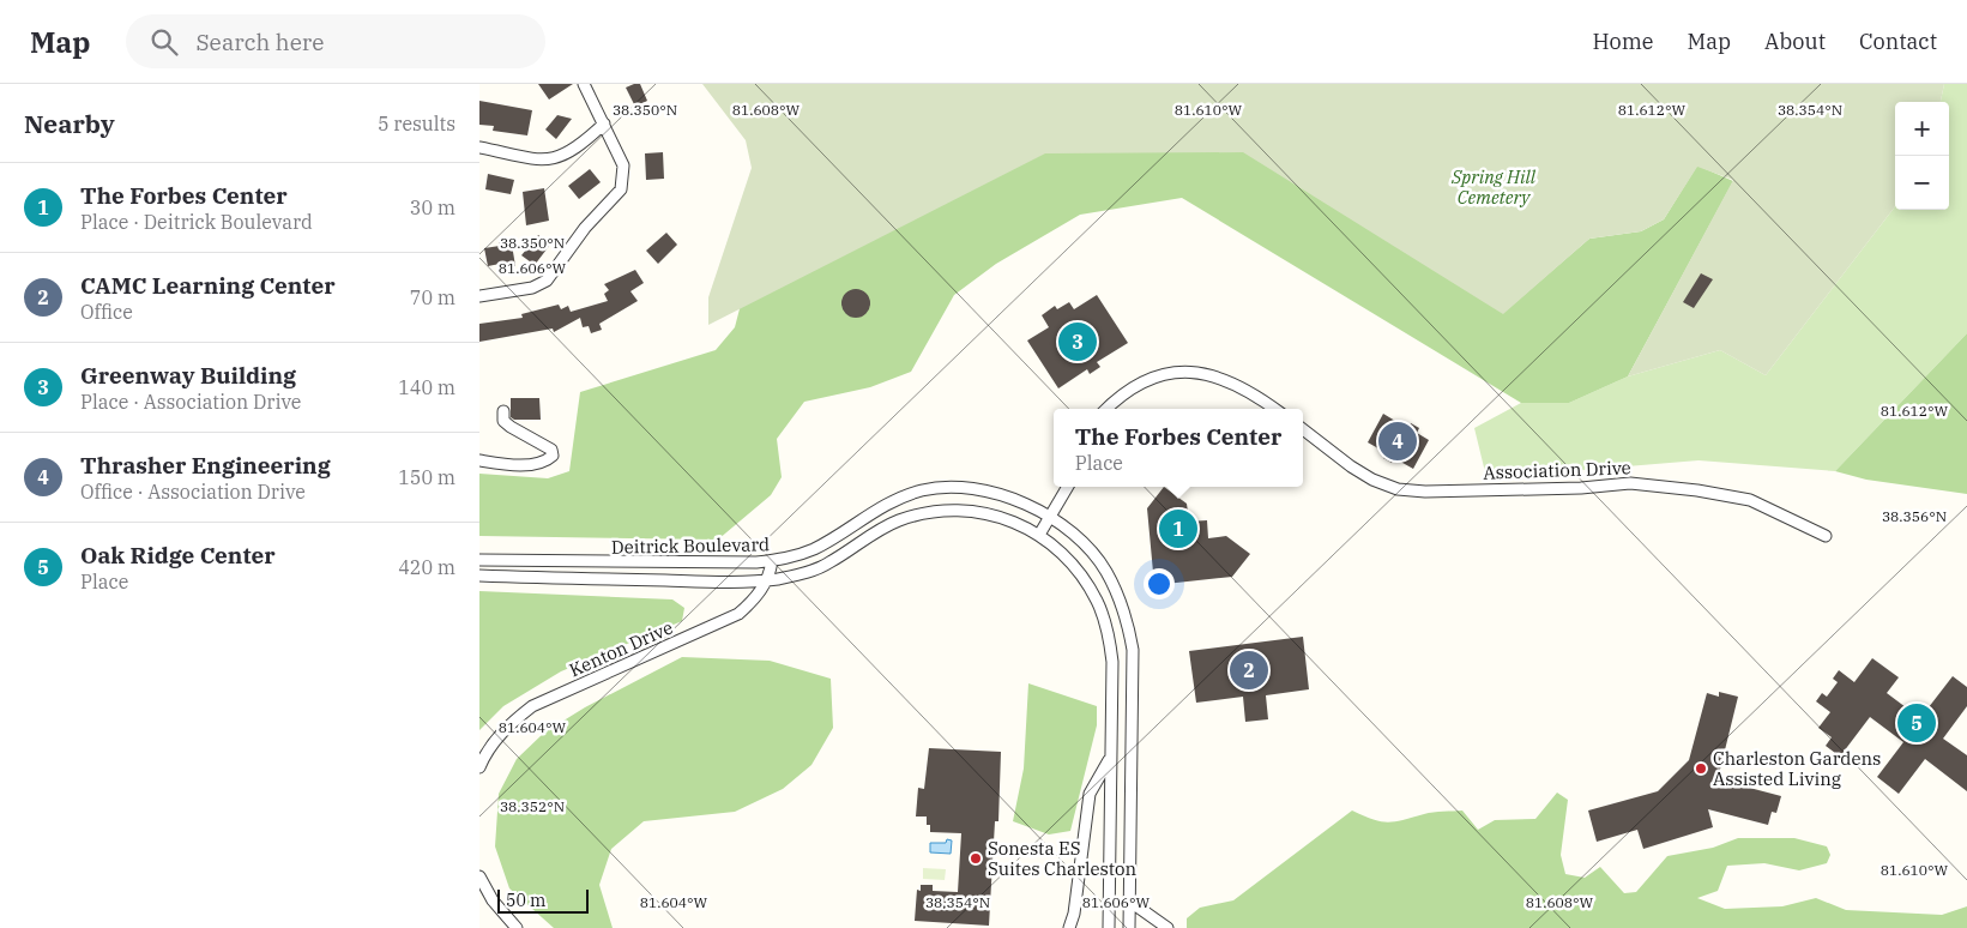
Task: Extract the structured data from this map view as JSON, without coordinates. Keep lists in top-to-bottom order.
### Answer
{
  "streets": {
    "street": ["Association Drive", "Deitrick Boulevard", "Kenton Drive"]
  },
  "crossings": [
    ["Deitrick Boulevard", "Kenton Drive"]
  ],
  "parks": ["Spring Hill Cemetery"],
  "places": ["Charleston Gardens Assisted Living", "Sonesta ES Suites Charleston"],
  "scale_bar": "50 m",
  "page": {
    "header": "Map",
    "search": "Search here",
    "nav": [
      "Home",
      "Map",
      "About",
      "Contact"
    ],
    "heading": ["Nearby", "5 results"],
    "map_buttons": ["+", "−"],
    "list": [
      {
        "mark": "1",
        "name": "The Forbes Center",
        "note": "Place · Deitrick Boulevard",
        "value": "30 m"
      },
      {
        "mark": "2",
        "name": "CAMC Learning Center",
        "note": "Office",
        "value": "70 m"
      },
      {
        "mark": "3",
        "name": "Greenway Building",
        "note": "Place · Association Drive",
        "value": "140 m"
      },
      {
        "mark": "4",
        "name": "Thrasher Engineering",
        "note": "Office · Association Drive",
        "value": "150 m"
      },
      {
        "mark": "5",
        "name": "Oak Ridge Center",
        "note": "Place",
        "value": "420 m"
      }
    ],
    "pins": [
      "3",
      "4",
      "1",
      "2",
      "5"
    ],
    "popup": ["The Forbes Center", "Place"],
    "scale": "50 m"
  },
  "coordinates": [
    "38.350°N",
    "38.354°N",
    "81.608°W",
    "81.610°W",
    "81.612°W",
    "81.606°W",
    "38.356°N",
    "81.604°W",
    "38.352°N"
  ]
}
